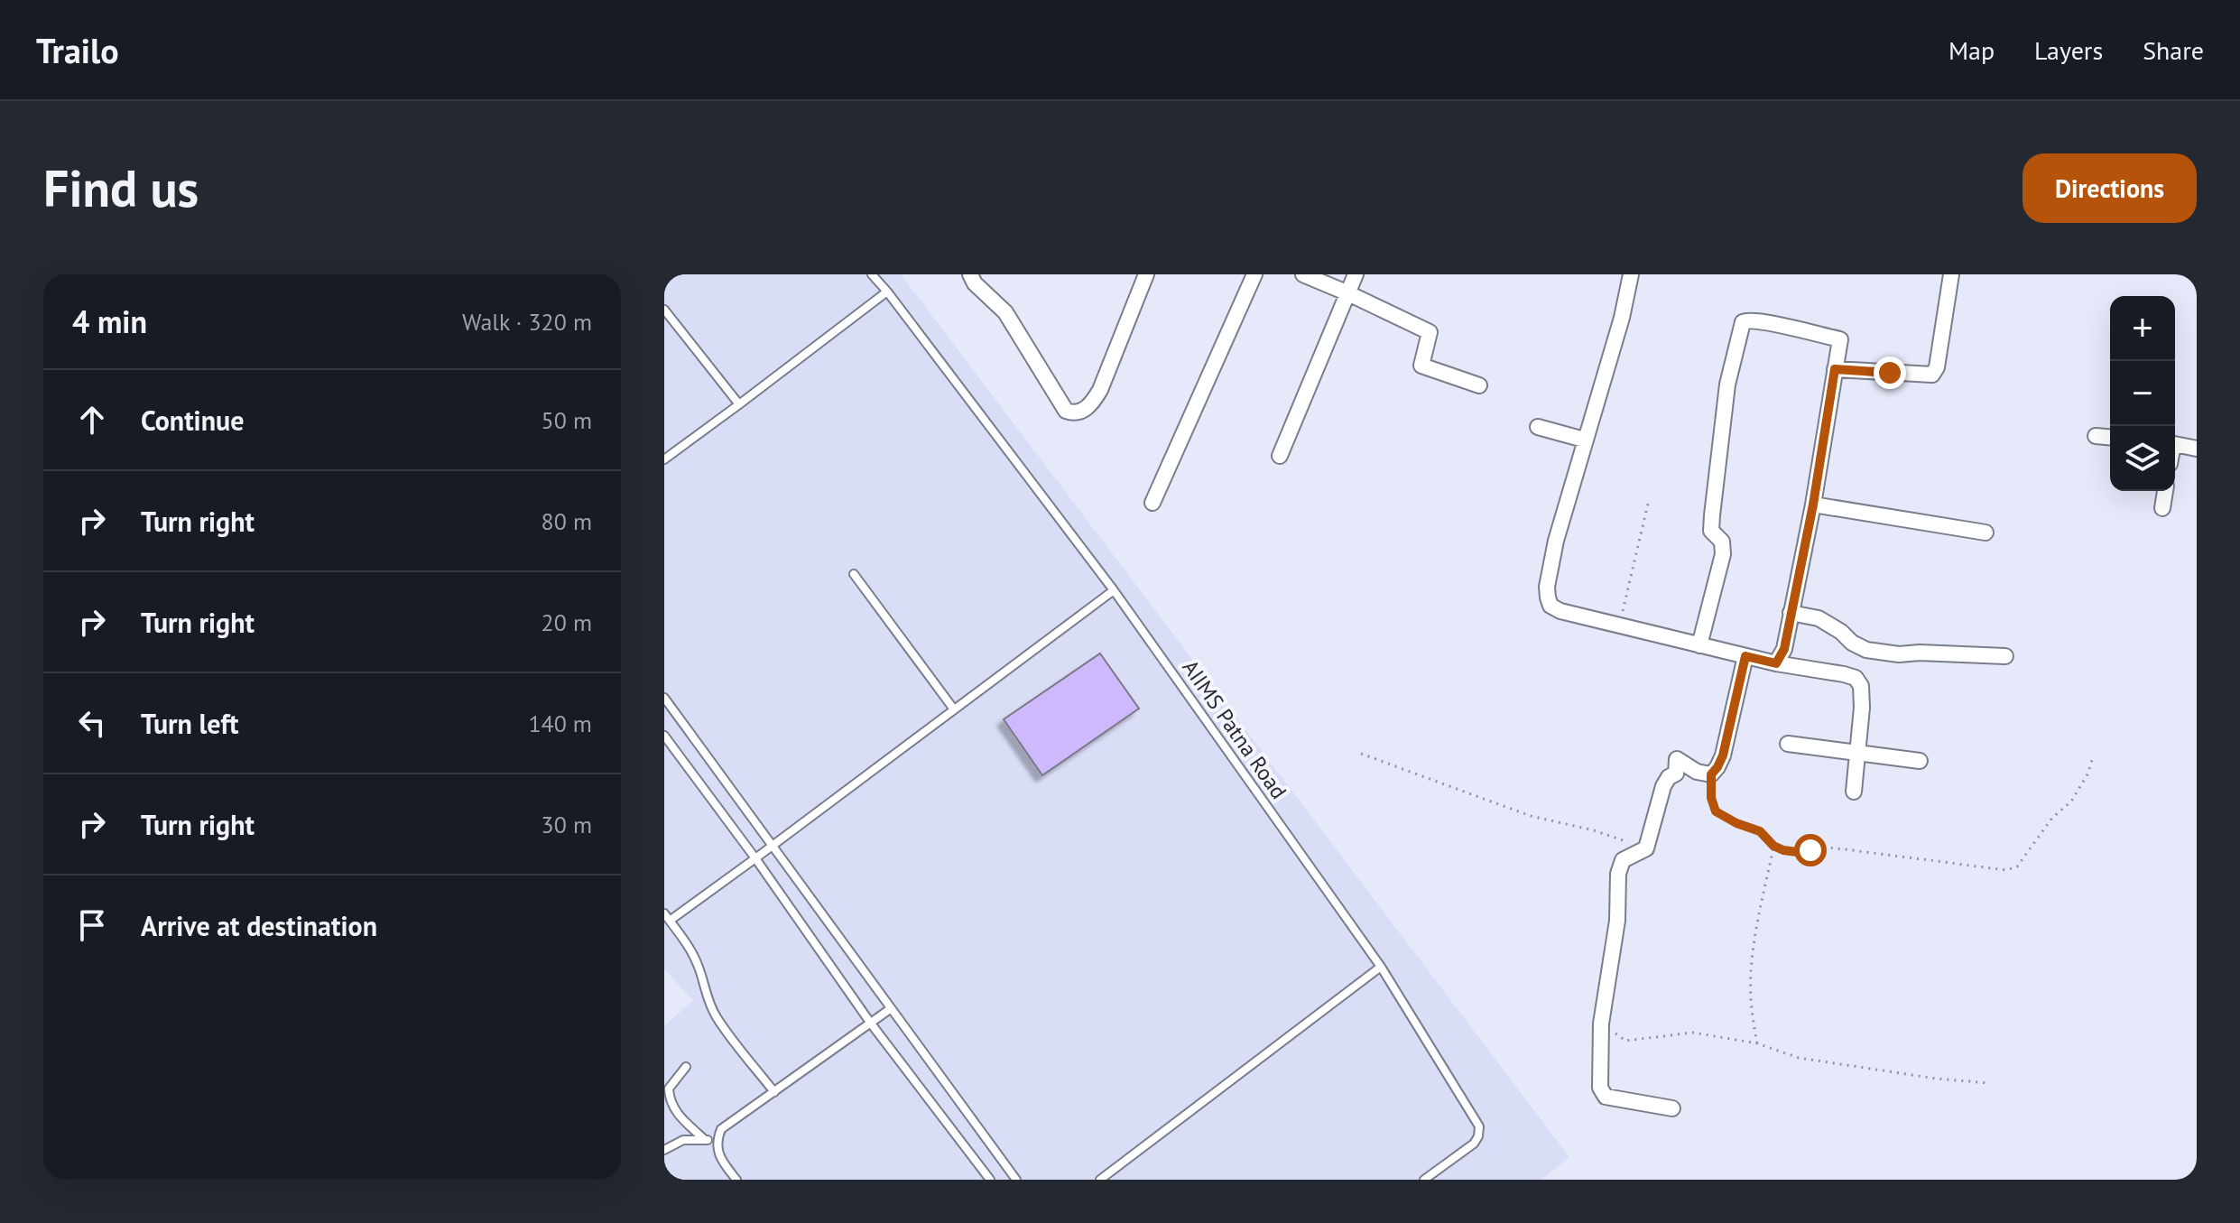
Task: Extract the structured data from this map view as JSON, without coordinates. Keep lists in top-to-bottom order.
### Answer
{
  "streets": {
    "lane": ["AIIMS Patna Road"]
  },
  "page": {
    "header": "Trailo",
    "nav": ["Map", "Layers", "Share"],
    "buttons": "Directions",
    "title": "Find us",
    "heading": ["4 min", "Walk · 320 m"],
    "map_buttons": ["+", "−"],
    "list": [
      ["Continue", "50 m"],
      ["Turn right", "80 m"],
      ["Turn right", "20 m"],
      ["Turn left", "140 m"],
      ["Turn right", "30 m"],
      "Arrive at destination"
    ]
  }
}
